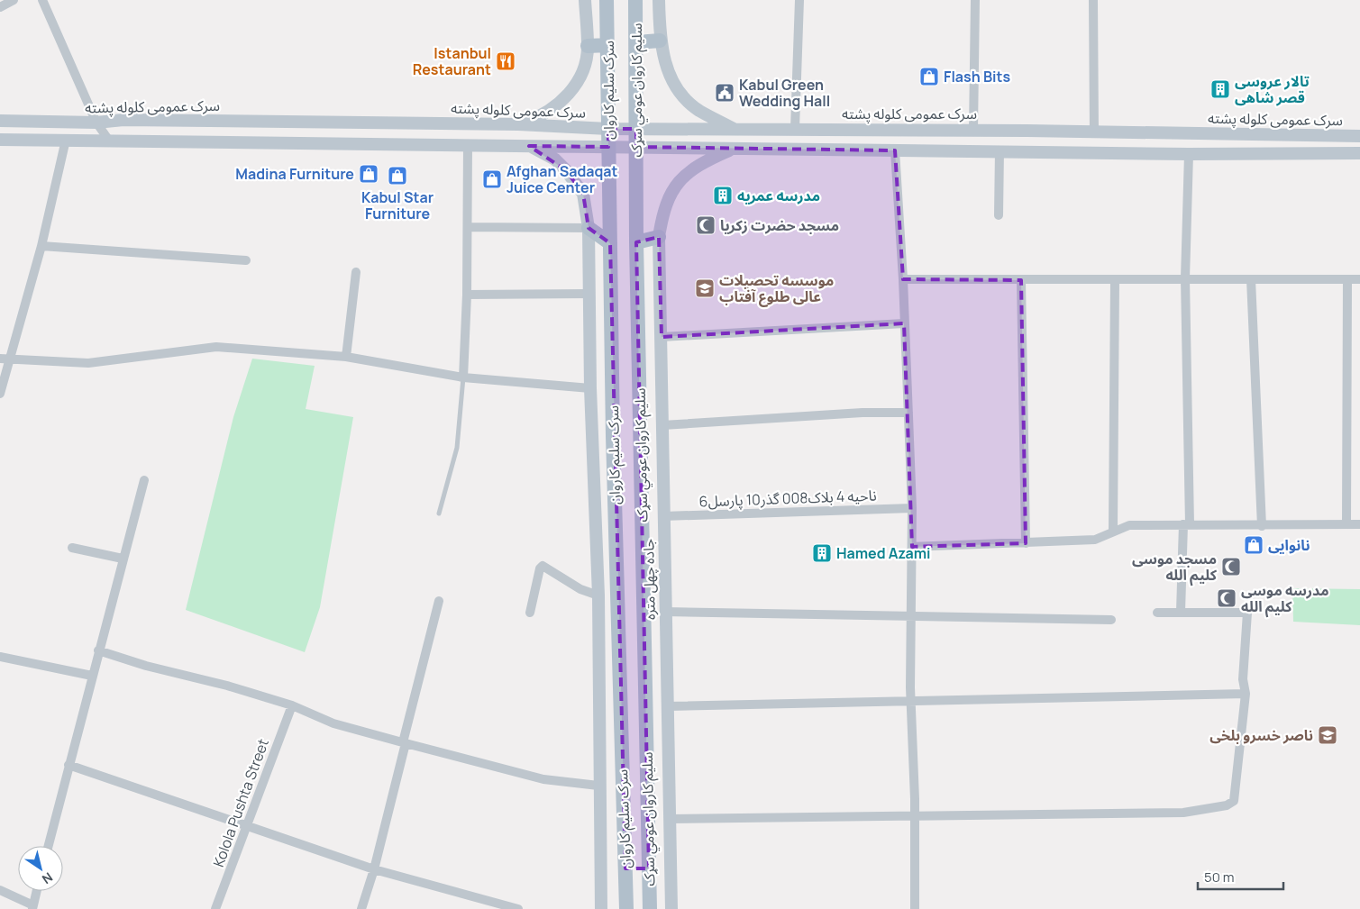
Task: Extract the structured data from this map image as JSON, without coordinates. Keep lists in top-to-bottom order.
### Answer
{
  "streets": {
    "main road": [
      "سرک سلیم کاروان",
      "سلیم کاروان عومي سړک",
      "سرک عمومی کلوله پشته",
      "جاده چهل متره"
    ],
    "street": ["ناحیه 4 بلاک008 گذر10 پارسل6", "Kolola Pushta Street"]
  },
  "crossings": [
    ["سرک سلیم کاروان", "سرک عمومی کلوله پشته"],
    ["سلیم کاروان عومي سړک", "سرک عمومی کلوله پشته"],
    ["ناحیه 4 بلاک008 گذر10 پارسل6", "جاده چهل متره"]
  ],
  "places": {
    "restaurant": ["Istanbul Restaurant"],
    "shop": [
      "Flash Bits",
      "Madina Furniture",
      "Kabul Star Furniture",
      "Afghan Sadaqat Juice Center",
      "نانوایی"
    ],
    "building": ["تالار عروسی قصر شاهی", "مدرسه عمریه", "Hamed Azami"],
    "public building": ["Kabul Green Wedding Hall"],
    "mosque": ["مسجد حضرت زکریا", "مسجد موسی کلیم الله", "مدرسه موسی کلیم الله"],
    "school or university": ["موسسه تحصیلات عالی طلوع آفتاب", "ناصر خسرو بلخی"]
  },
  "scale_bar": "50 m",
  "north": "bottom right"
}
